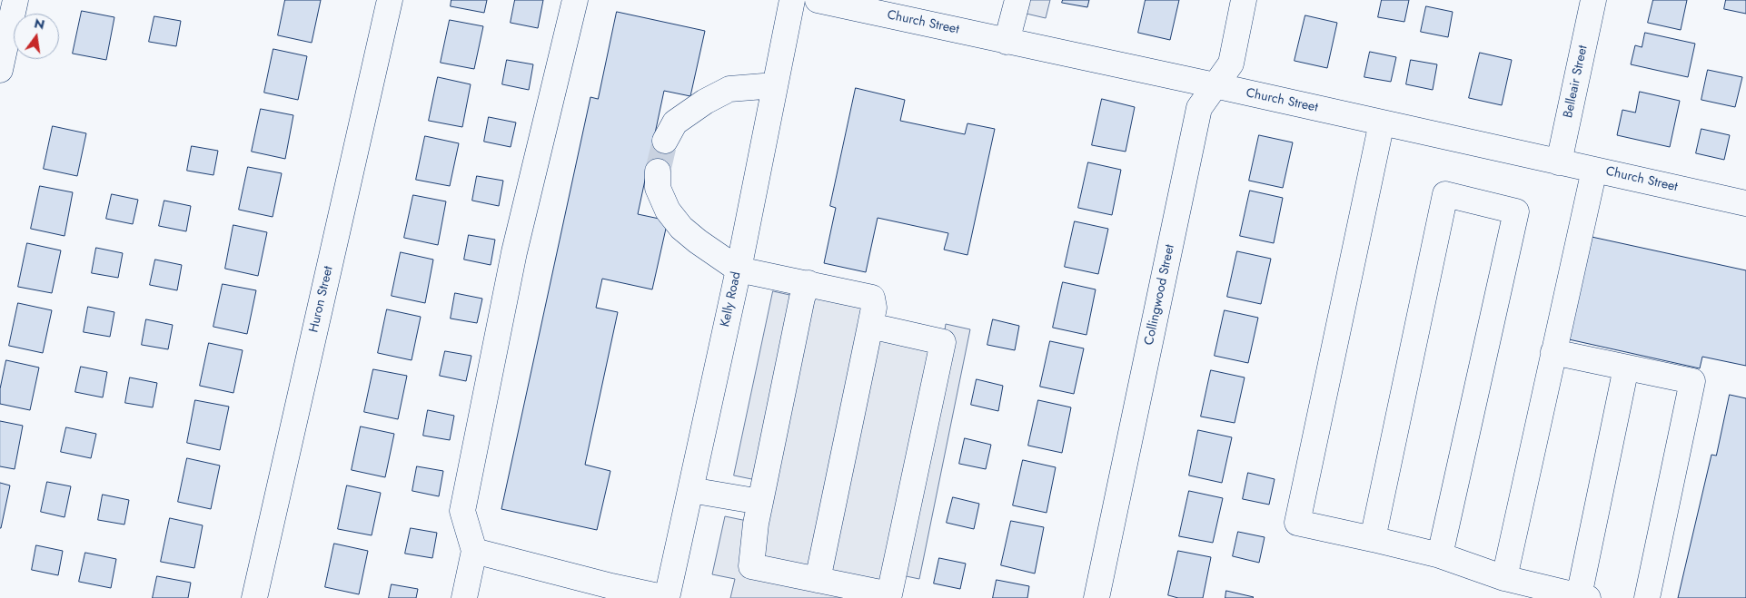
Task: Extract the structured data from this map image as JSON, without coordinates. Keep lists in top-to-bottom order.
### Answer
{
  "streets": {
    "street": [
      "Church Street",
      "Belleair Street",
      "Collingwood Street",
      "Huron Street",
      "Kelly Road"
    ]
  },
  "crossings": [
    ["Church Street", "Belleair Street"],
    ["Church Street", "Collingwood Street"]
  ],
  "north": "top"
}
